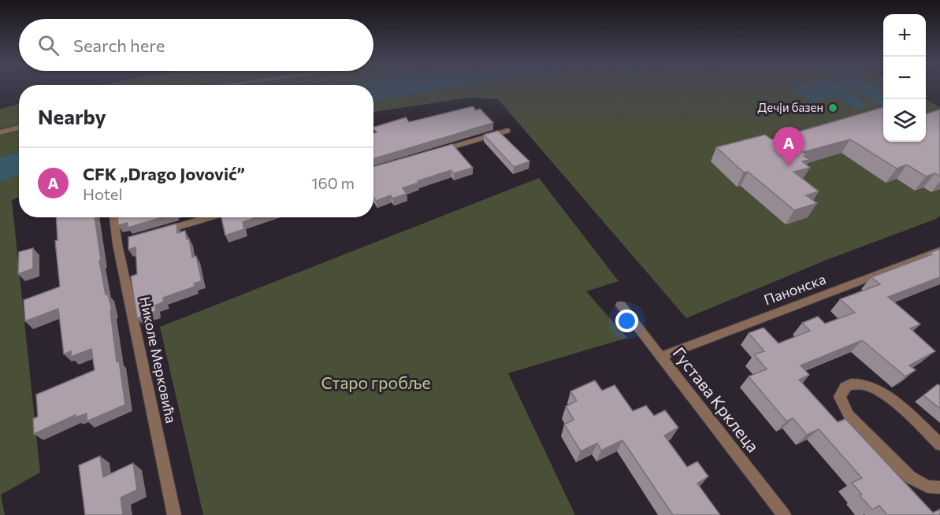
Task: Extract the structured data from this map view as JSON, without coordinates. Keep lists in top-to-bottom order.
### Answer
{
  "streets": {
    "street": ["Панонска", "Николе Мерковића", "Густава Крклеца"]
  },
  "crossings": [
    ["Панонска", "Густава Крклеца"]
  ],
  "parks": ["Старо гробље"],
  "places": ["Дечји базен"],
  "page": {
    "map_buttons": ["+", "−"],
    "search": "Search here",
    "heading": "Nearby",
    "pins": "A",
    "list": [
      {
        "mark": "A",
        "name": "CFK „Drago Jovović”",
        "note": "Hotel",
        "value": "160 m"
      }
    ]
  }
}
